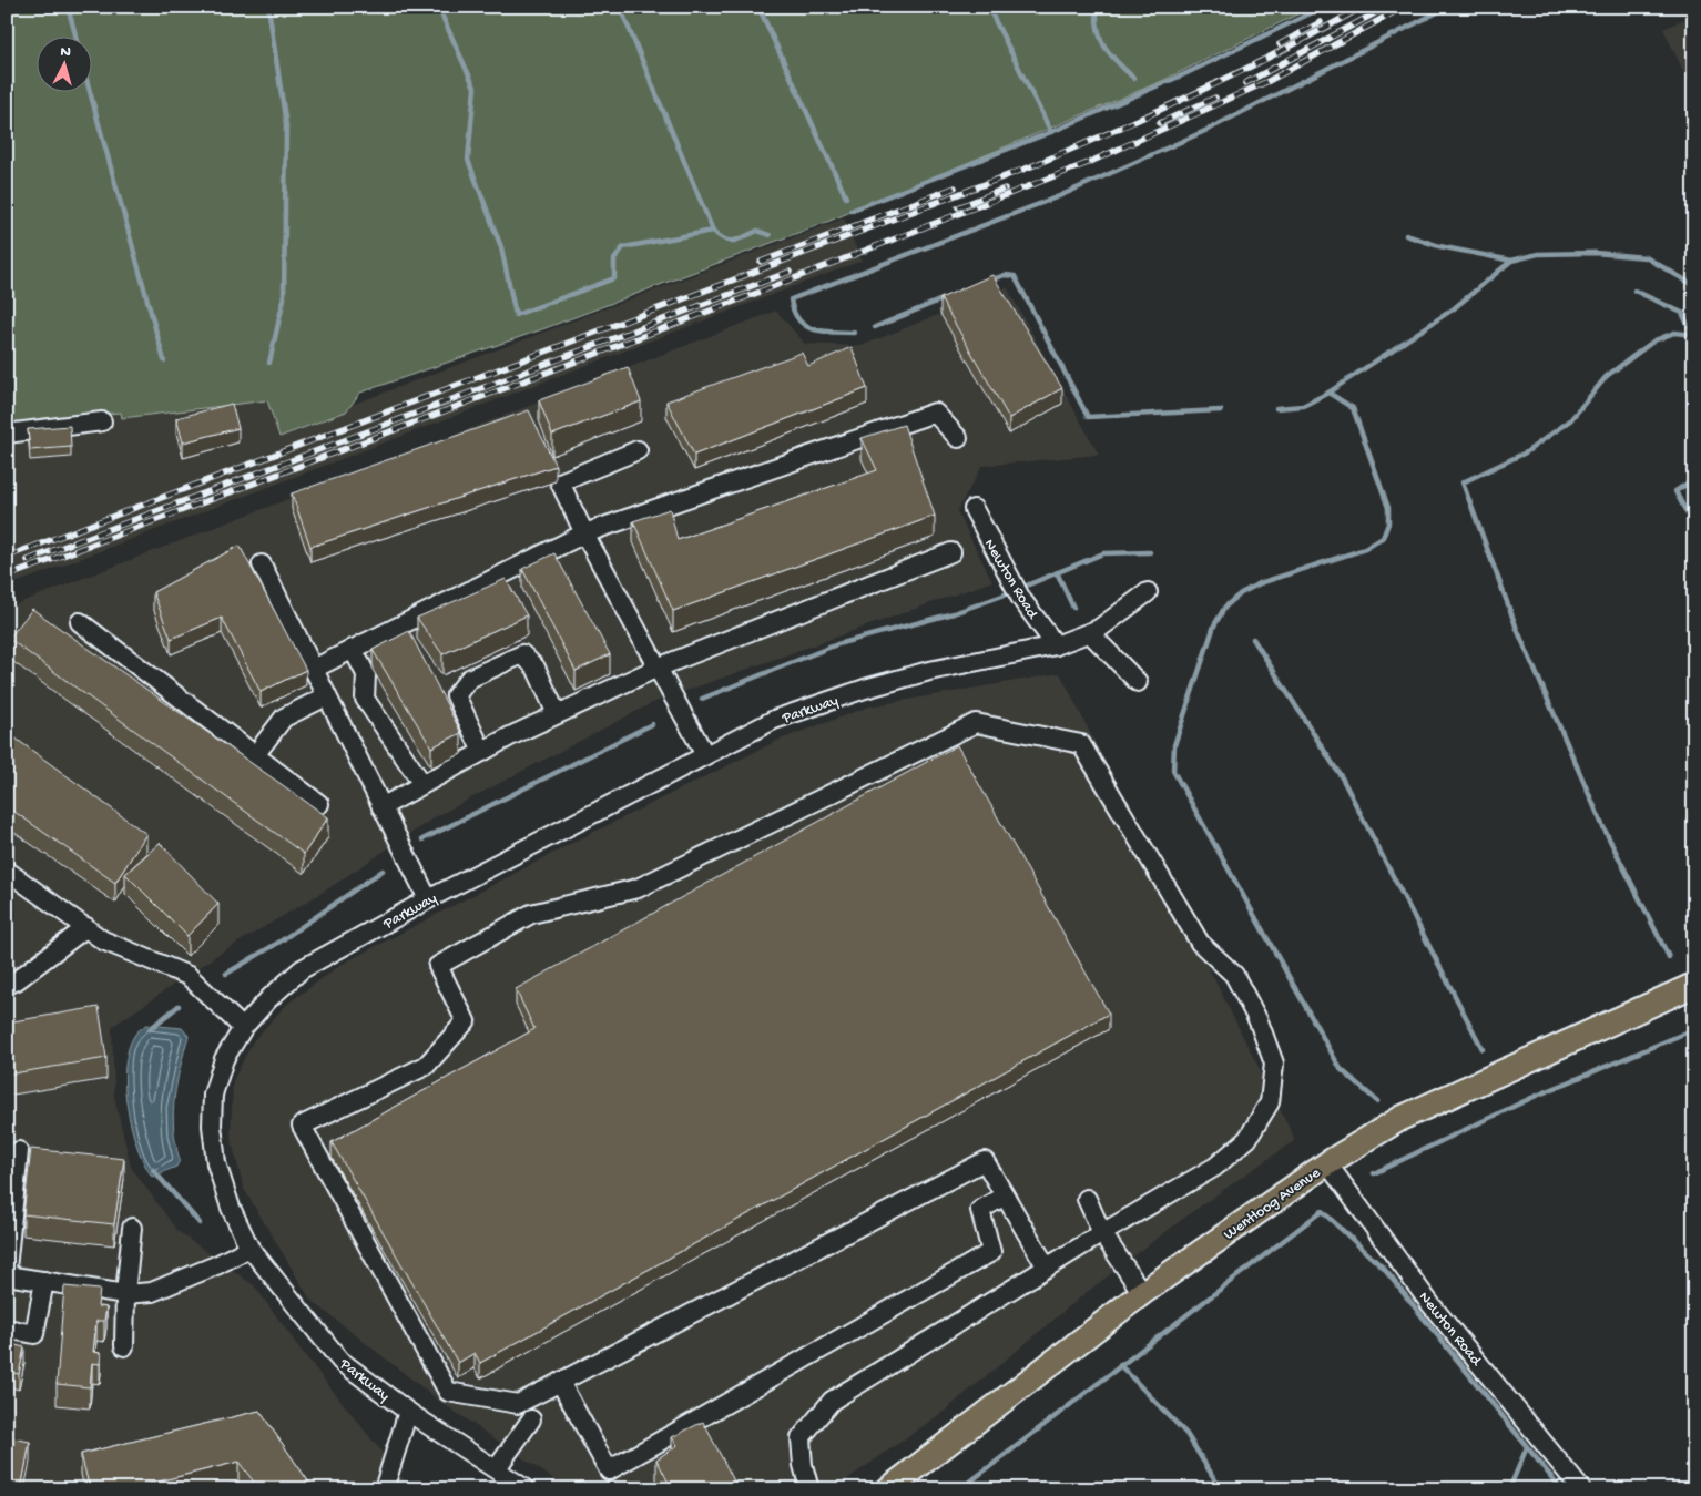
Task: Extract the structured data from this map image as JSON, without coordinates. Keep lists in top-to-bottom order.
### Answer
{
  "streets": {
    "main road": ["Wentloog Avenue"],
    "street": ["Newton Road", "Parkway"]
  },
  "crossings": [
    ["Newton Road", "Parkway"],
    ["Newton Road", "Wentloog Avenue"]
  ],
  "north": "top"
}
